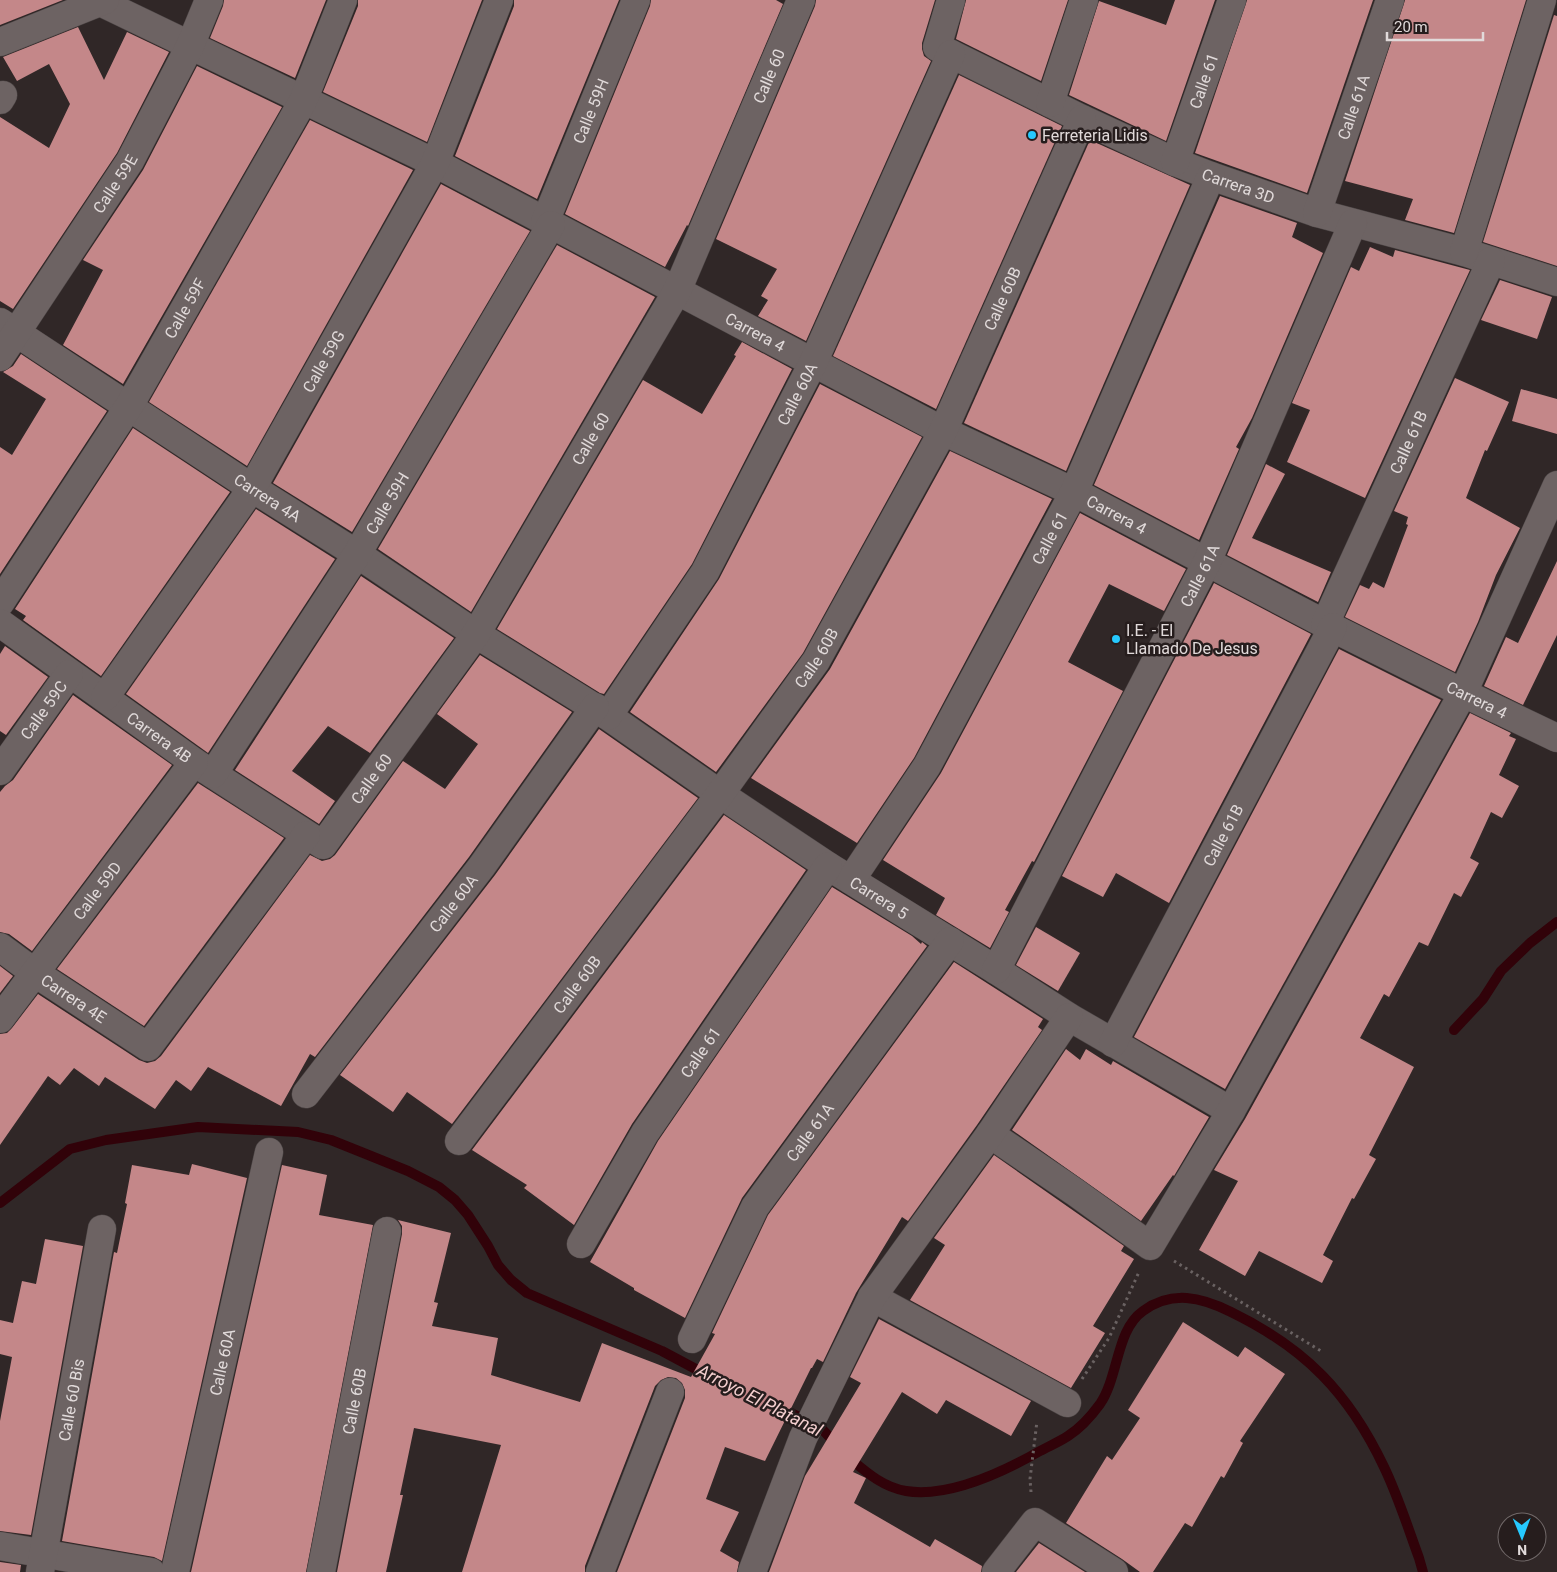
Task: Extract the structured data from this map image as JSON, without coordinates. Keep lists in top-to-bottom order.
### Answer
{
  "streets": {
    "street": [
      "Calle 60",
      "Calle 61",
      "Calle 61A",
      "Calle 59H",
      "Calle 59E",
      "Carrera 3D",
      "Calle 60B",
      "Calle 59F",
      "Carrera 4",
      "Calle 59G",
      "Calle 60A",
      "Calle 61B",
      "Carrera 4A",
      "Calle 59C",
      "Carrera 4B",
      "Calle 59D",
      "Carrera 5",
      "Carrera 4E",
      "Calle 60 Bis"
    ]
  },
  "crossings": [
    ["Calle 60", "Carrera 4"],
    ["Calle 60", "Carrera 4A"],
    ["Calle 60", "Carrera 4B"],
    ["Calle 60", "Carrera 4E"],
    ["Calle 61", "Carrera 3D"],
    ["Calle 61", "Carrera 4"],
    ["Calle 61", "Carrera 5"],
    ["Calle 61A", "Carrera 3D"],
    ["Calle 61A", "Carrera 4"],
    ["Calle 61A", "Carrera 5"],
    ["Calle 59H", "Carrera 4"],
    ["Calle 59H", "Carrera 4A"],
    ["Calle 59H", "Carrera 4B"],
    ["Calle 59H", "Calle 59D"],
    ["Calle 59E", "Carrera 4"],
    ["Calle 59E", "Carrera 4A"],
    ["Carrera 3D", "Calle 60B"],
    ["Carrera 3D", "Calle 60A"],
    ["Carrera 3D", "Calle 61B"],
    ["Calle 60B", "Carrera 4"],
    ["Calle 60B", "Carrera 5"],
    ["Calle 59F", "Carrera 4"],
    ["Calle 59F", "Carrera 4A"],
    ["Carrera 4", "Calle 59G"],
    ["Carrera 4", "Calle 60A"],
    ["Carrera 4", "Calle 61B"],
    ["Calle 59G", "Carrera 4A"],
    ["Calle 59G", "Carrera 4B"],
    ["Calle 60A", "Carrera 5"],
    ["Calle 61B", "Carrera 5"],
    ["Carrera 4A", "Carrera 5"],
    ["Calle 59C", "Carrera 4B"],
    ["Carrera 4B", "Calle 59D"],
    ["Calle 59D", "Carrera 4E"]
  ],
  "water": ["Arroyo El Platanal"],
  "places": ["Ferreteria Lidis", "I.E. - El Llamado De Jesus"],
  "scale_bar": "20 m",
  "north": "bottom"
}
